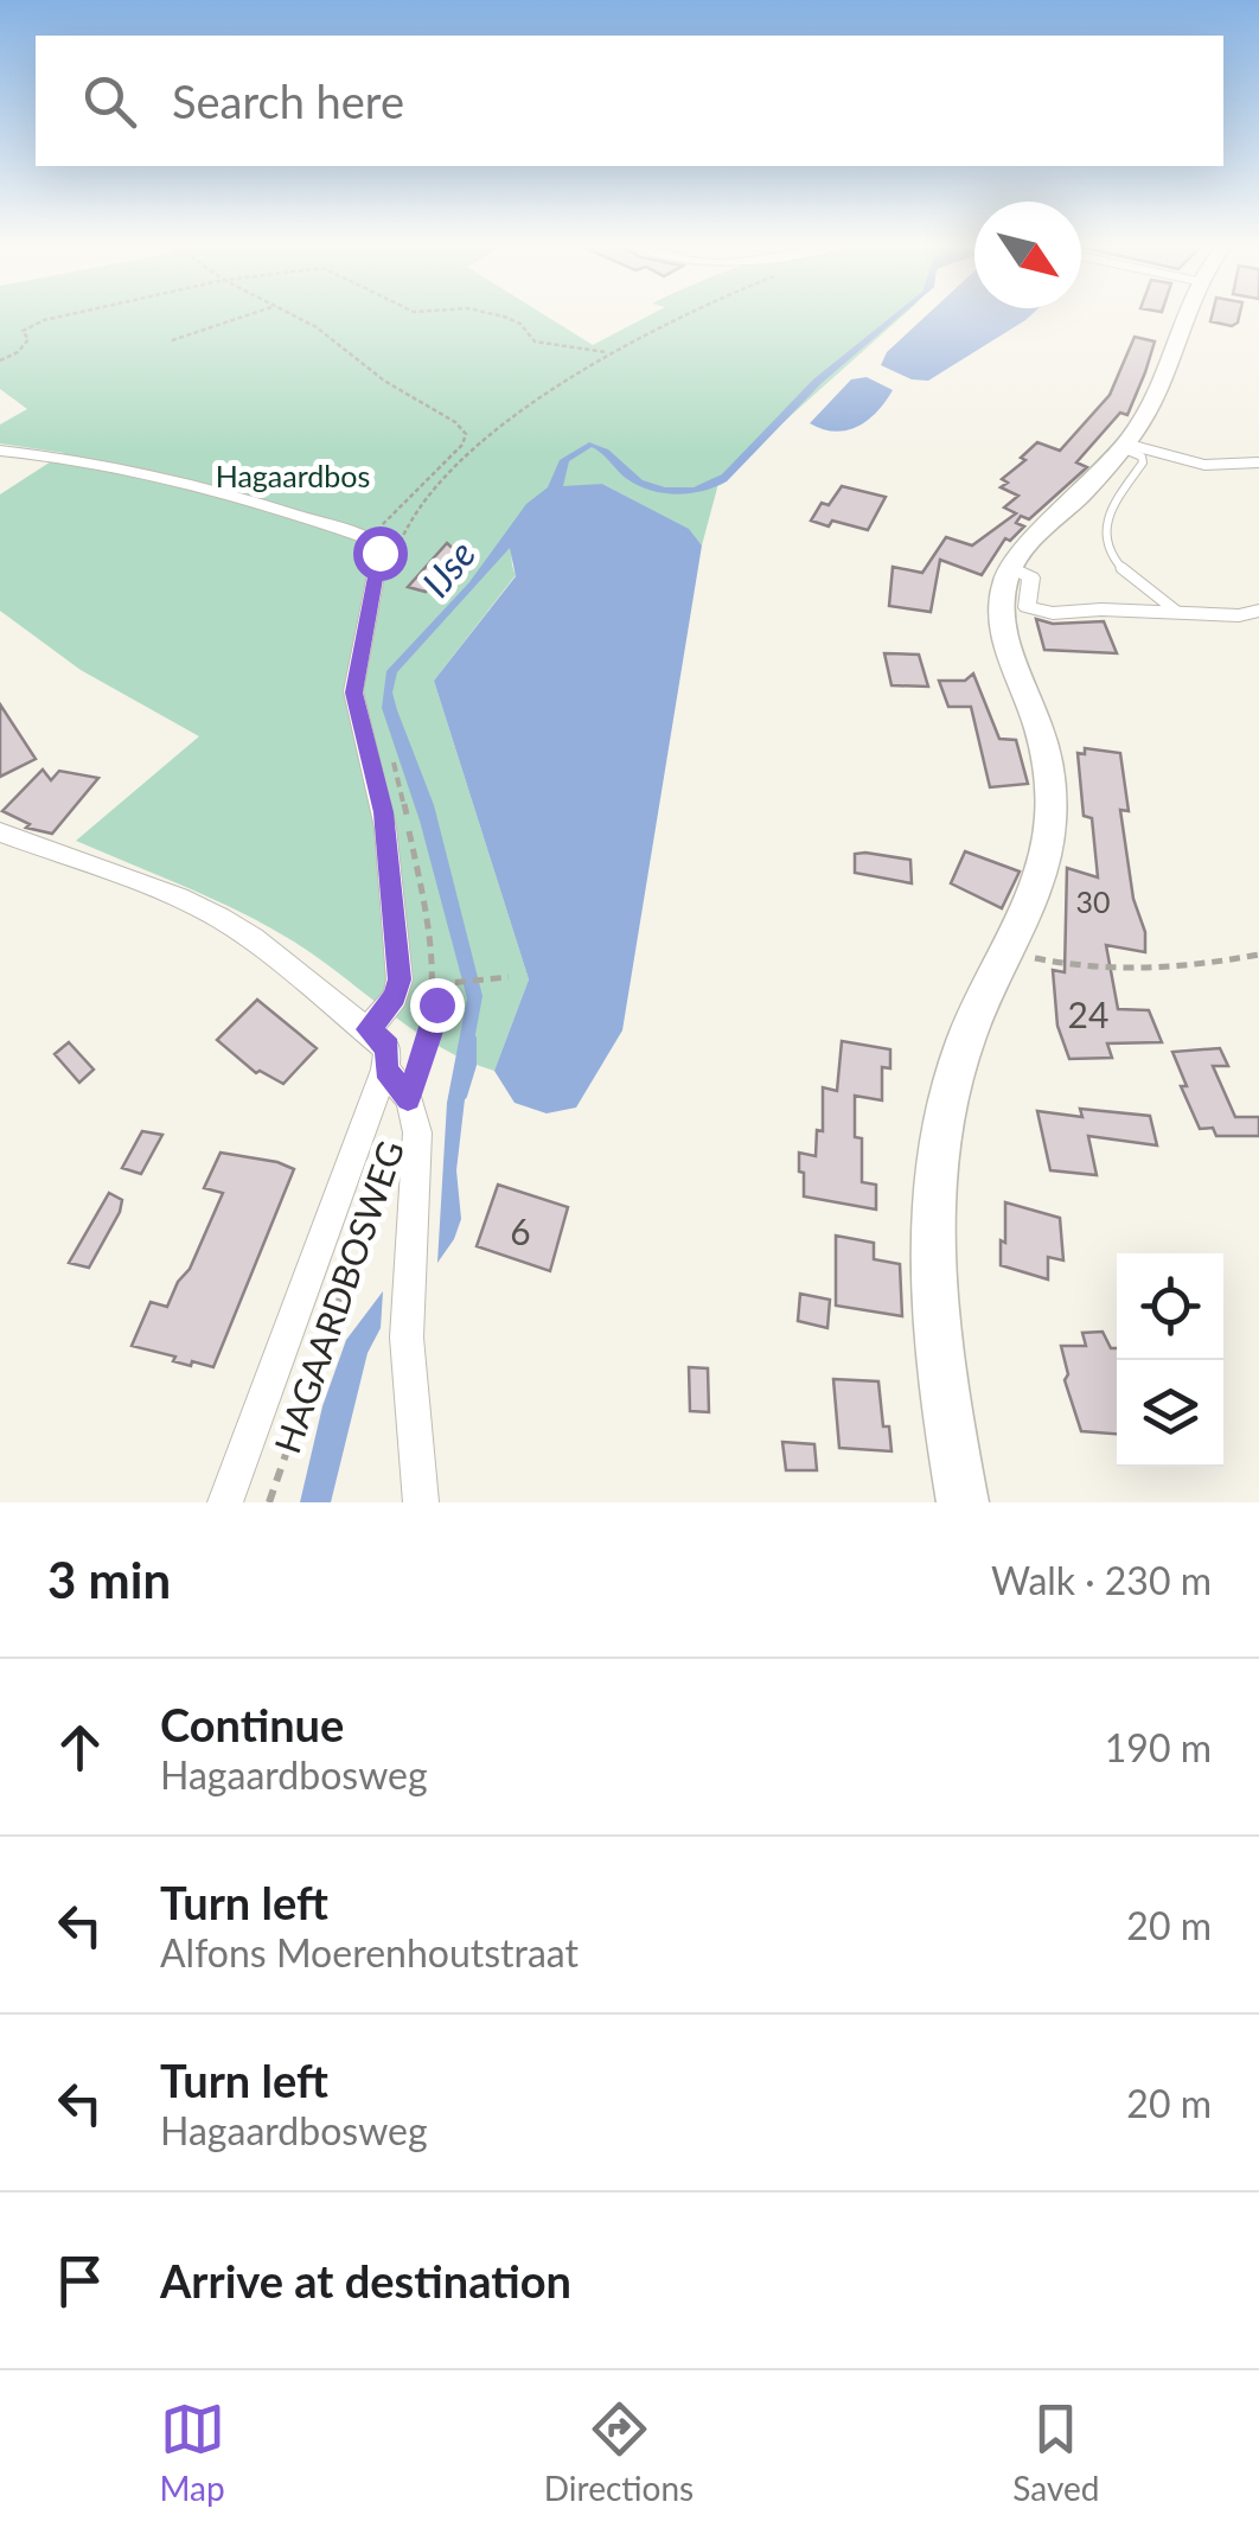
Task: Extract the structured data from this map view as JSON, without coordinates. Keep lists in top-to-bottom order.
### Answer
{
  "streets": {
    "path": ["HAGAARDBOSWEG"]
  },
  "water": ["IJse"],
  "parks": ["Hagaardbos"],
  "house_numbers": ["30", "24", "6"],
  "north": "bottom right",
  "page": {
    "search": "Search here",
    "heading": ["3 min", "Walk · 230 m"],
    "list": [
      ["Continue", "Hagaardbosweg", "190 m"],
      ["Turn left", "Alfons Moerenhoutstraat", "20 m"],
      ["Turn left", "Hagaardbosweg", "20 m"],
      "Arrive at destination"
    ],
    "nav": ["Map", "Directions", "Saved"]
  }
}
